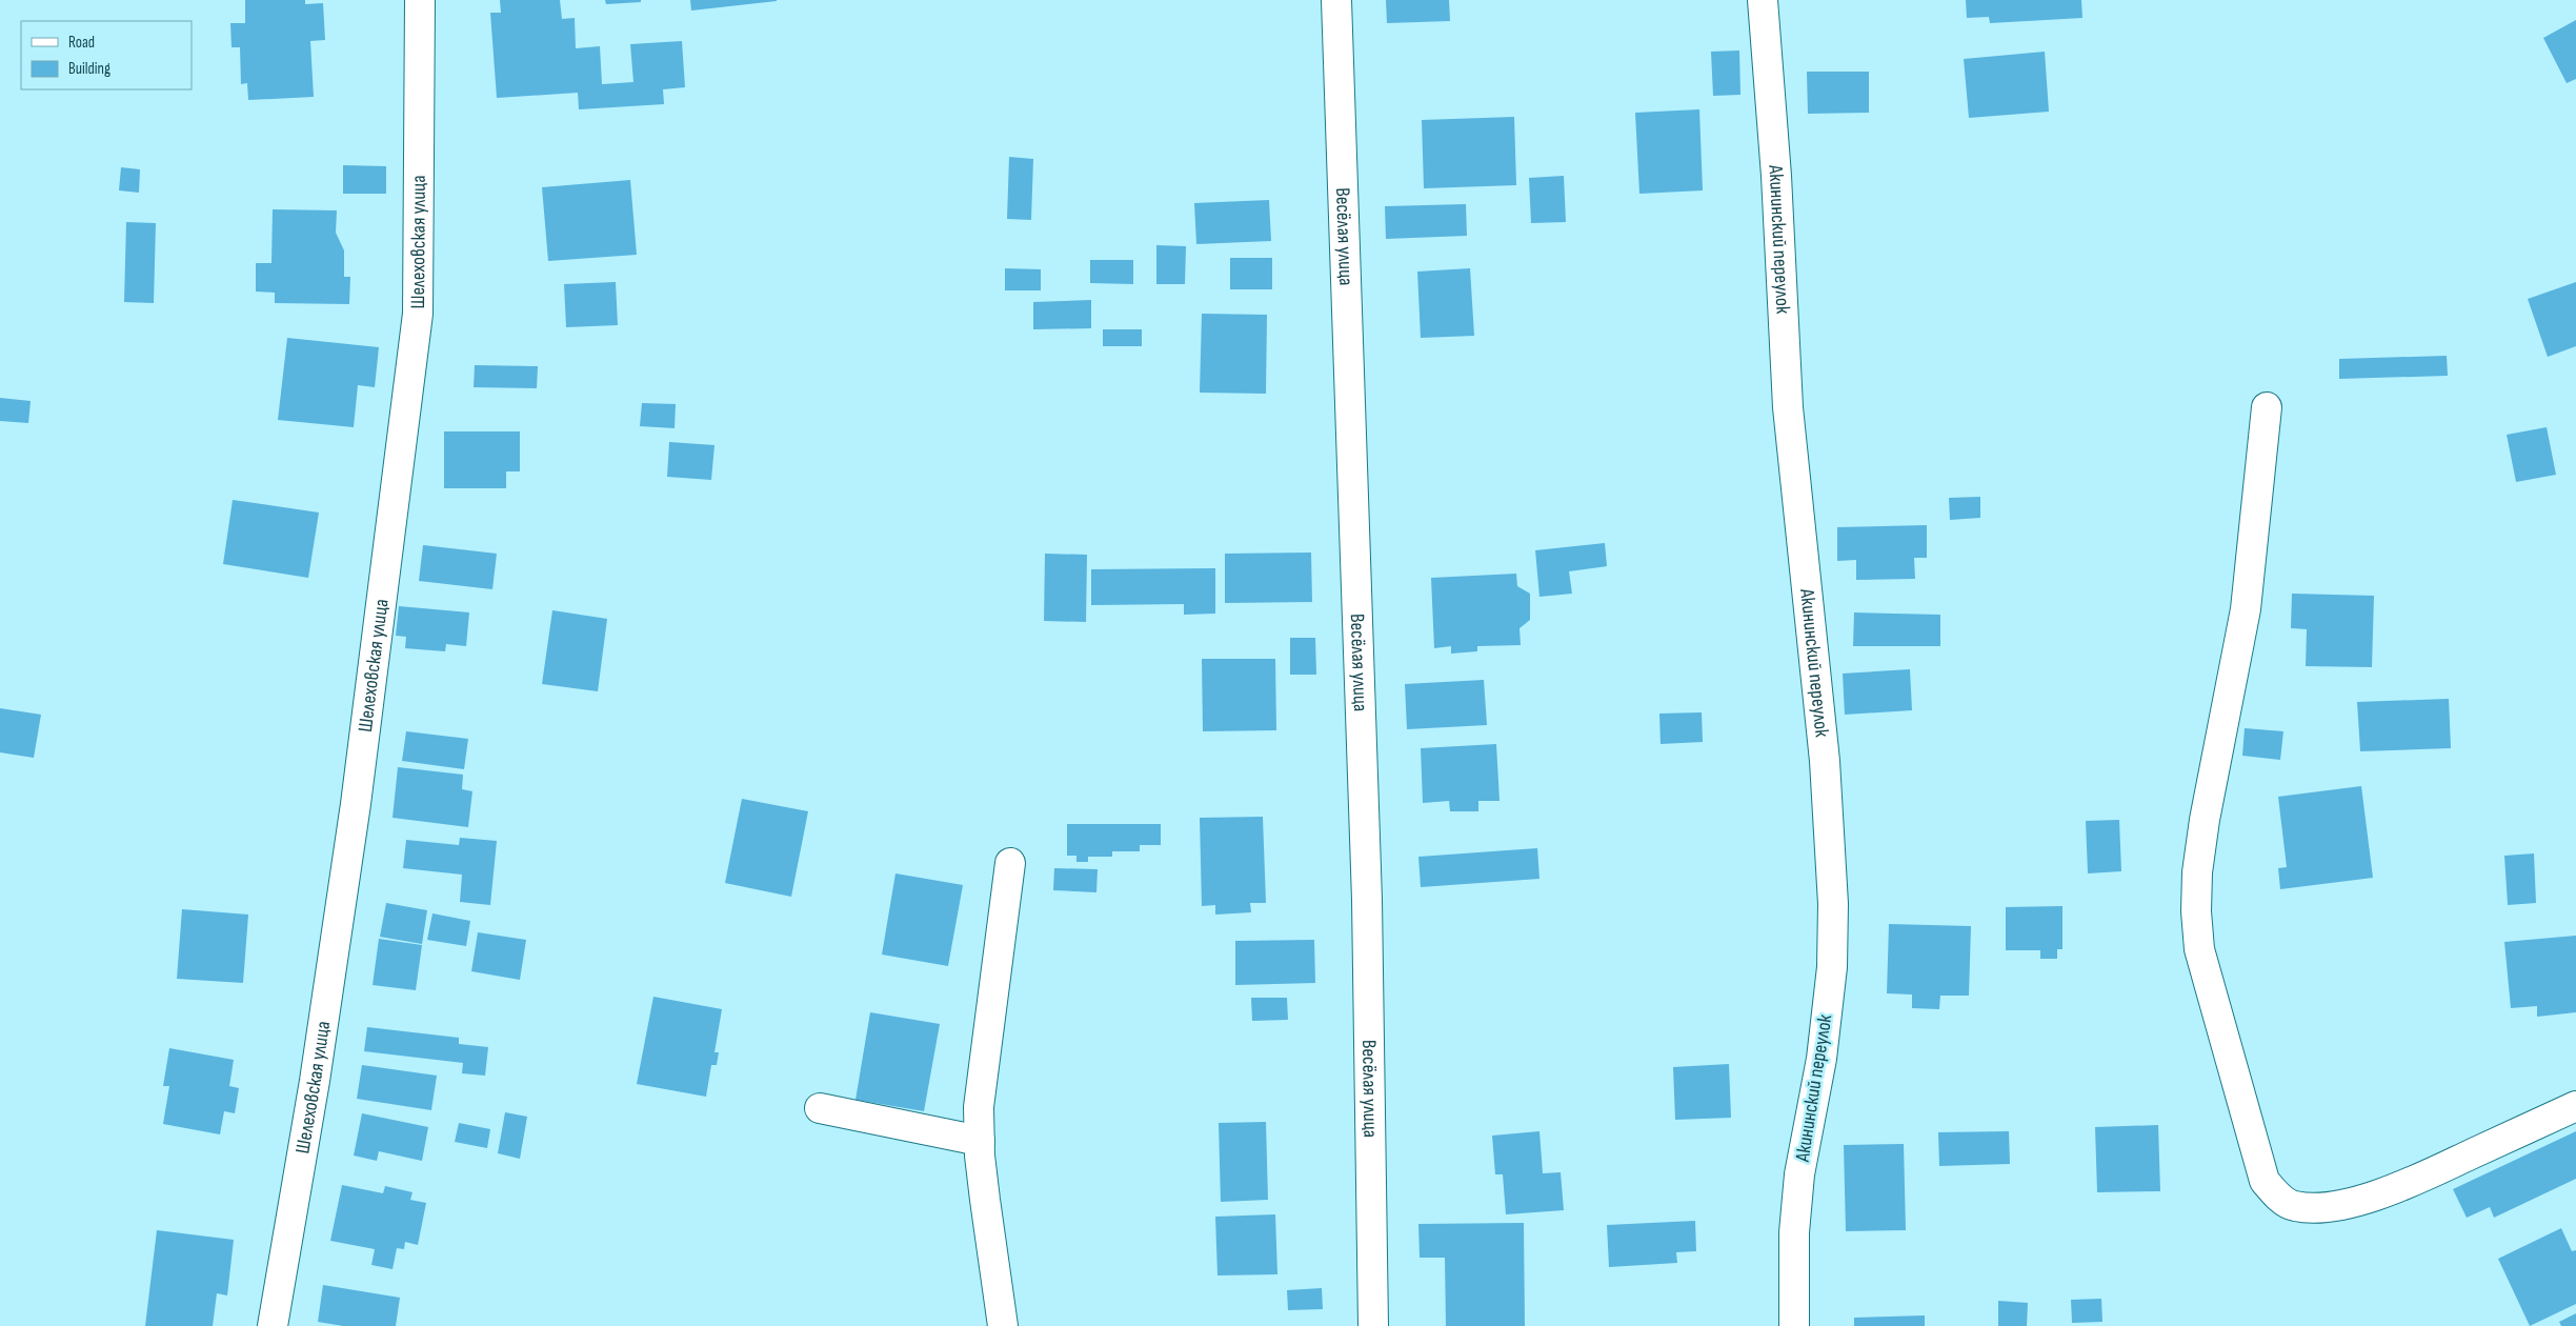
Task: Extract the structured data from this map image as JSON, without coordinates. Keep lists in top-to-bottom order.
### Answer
{
  "streets": {
    "street": ["Весёлая улица", "Акининский переулок", "Шелеховская улица"]
  },
  "legend": ["Road", "Building"]
}
